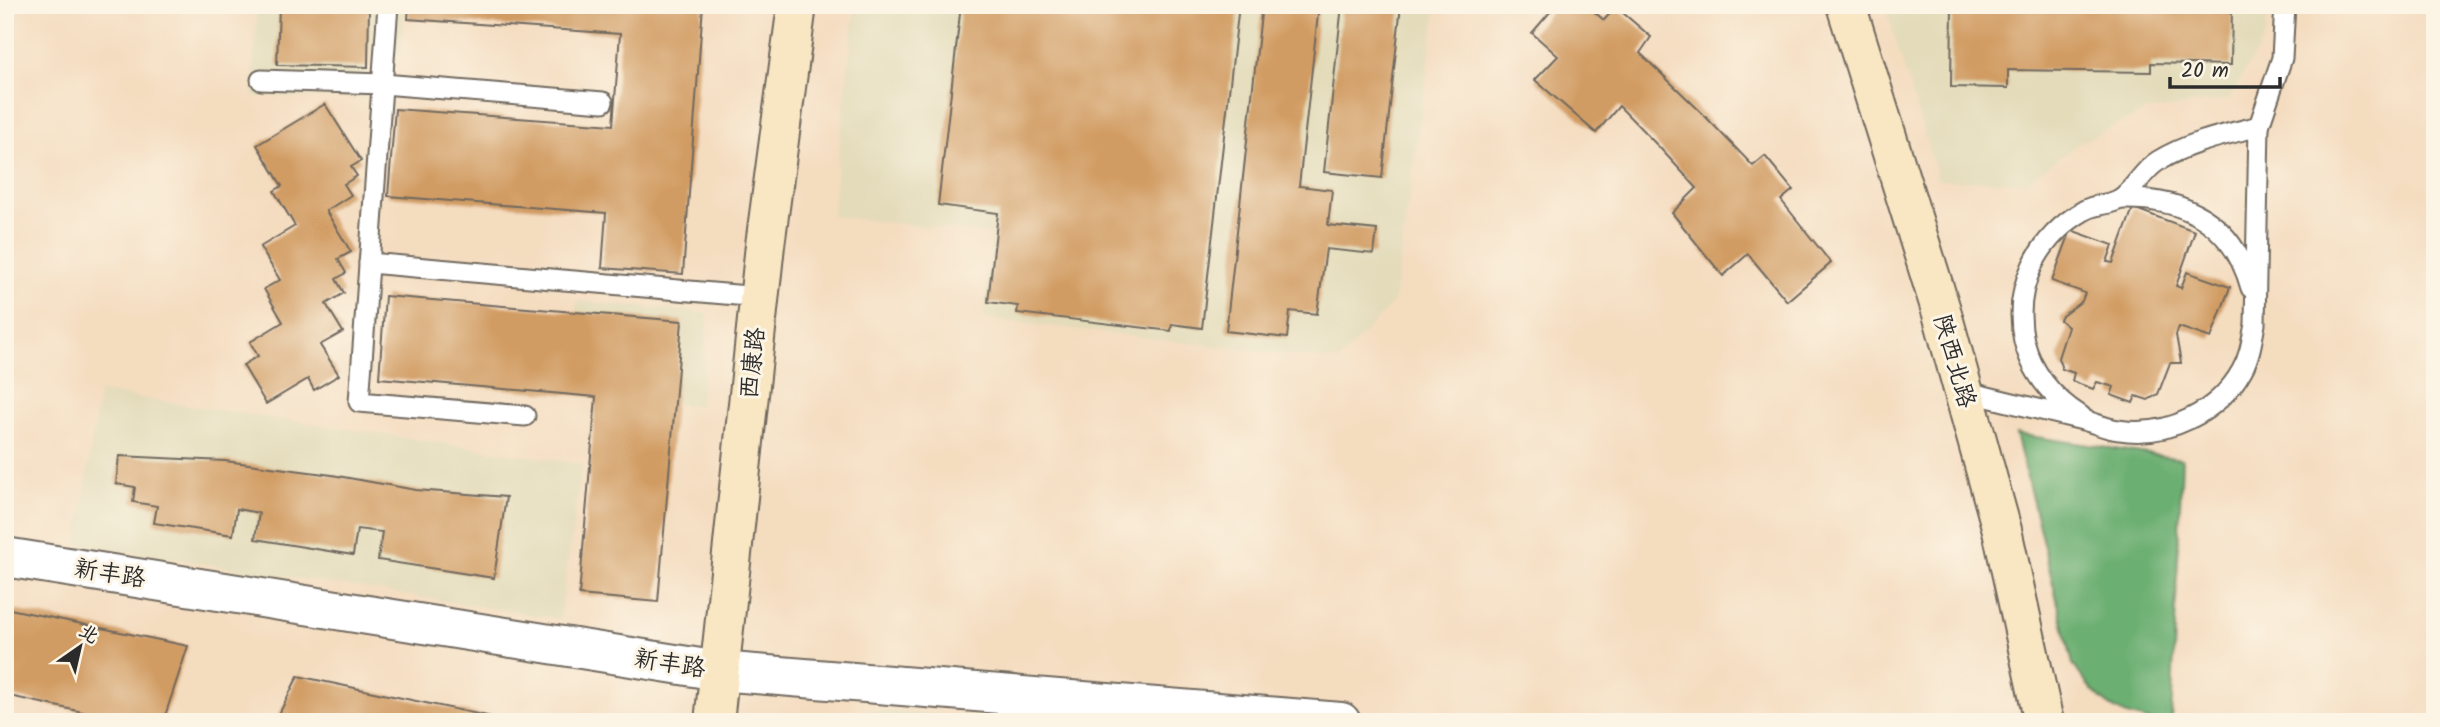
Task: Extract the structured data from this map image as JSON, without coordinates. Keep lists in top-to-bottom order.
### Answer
{
  "streets": {
    "main road": ["陕西北路", "西康路"],
    "street": ["新丰路"]
  },
  "crossings": [
    ["西康路", "新丰路"]
  ],
  "scale_bar": "20 m",
  "north": "top right"
}
